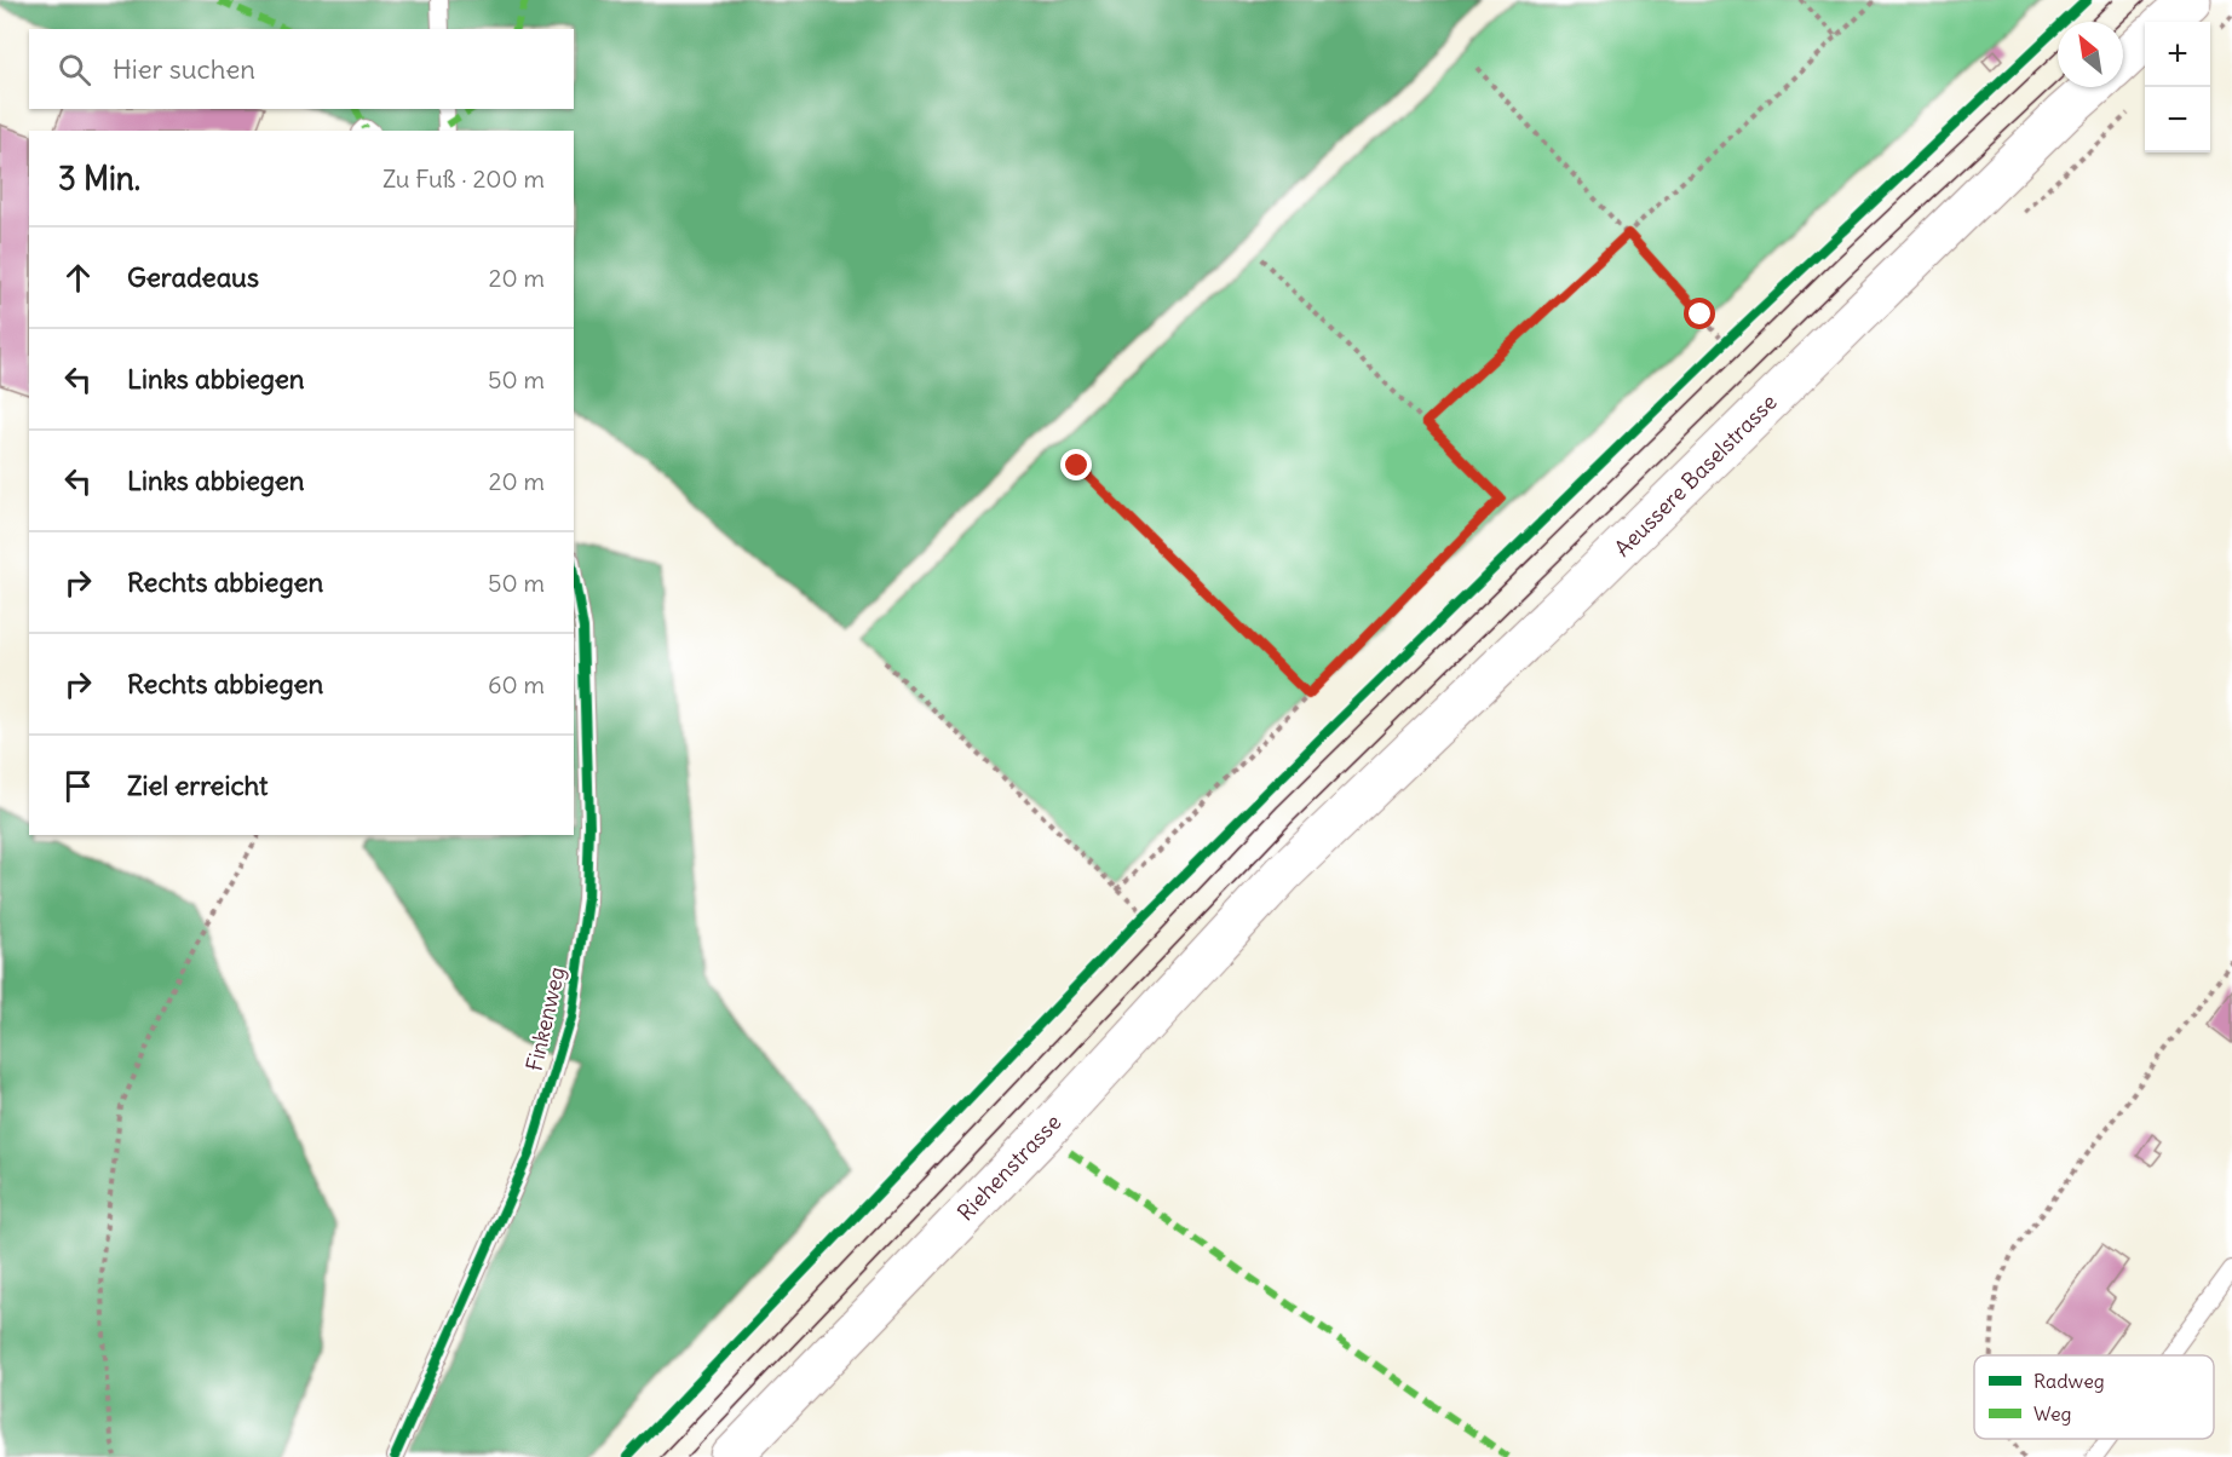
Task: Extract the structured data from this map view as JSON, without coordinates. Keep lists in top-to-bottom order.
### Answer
{
  "streets": {
    "main road": ["Aeussere Baselstrasse", "Riehenstrasse"],
    "lane": ["Finkenweg"]
  },
  "crossings": [
    ["Aeussere Baselstrasse", "Riehenstrasse"]
  ],
  "legend": ["Radweg", "Weg"],
  "north": "top left",
  "page": {
    "map_buttons": ["+", "−"],
    "search": "Hier suchen",
    "heading": ["3 Min.", "Zu Fuß · 200 m"],
    "list": [
      ["Geradeaus", "20 m"],
      ["Links abbiegen", "50 m"],
      ["Links abbiegen", "20 m"],
      ["Rechts abbiegen", "50 m"],
      ["Rechts abbiegen", "60 m"],
      "Ziel erreicht"
    ]
  }
}
